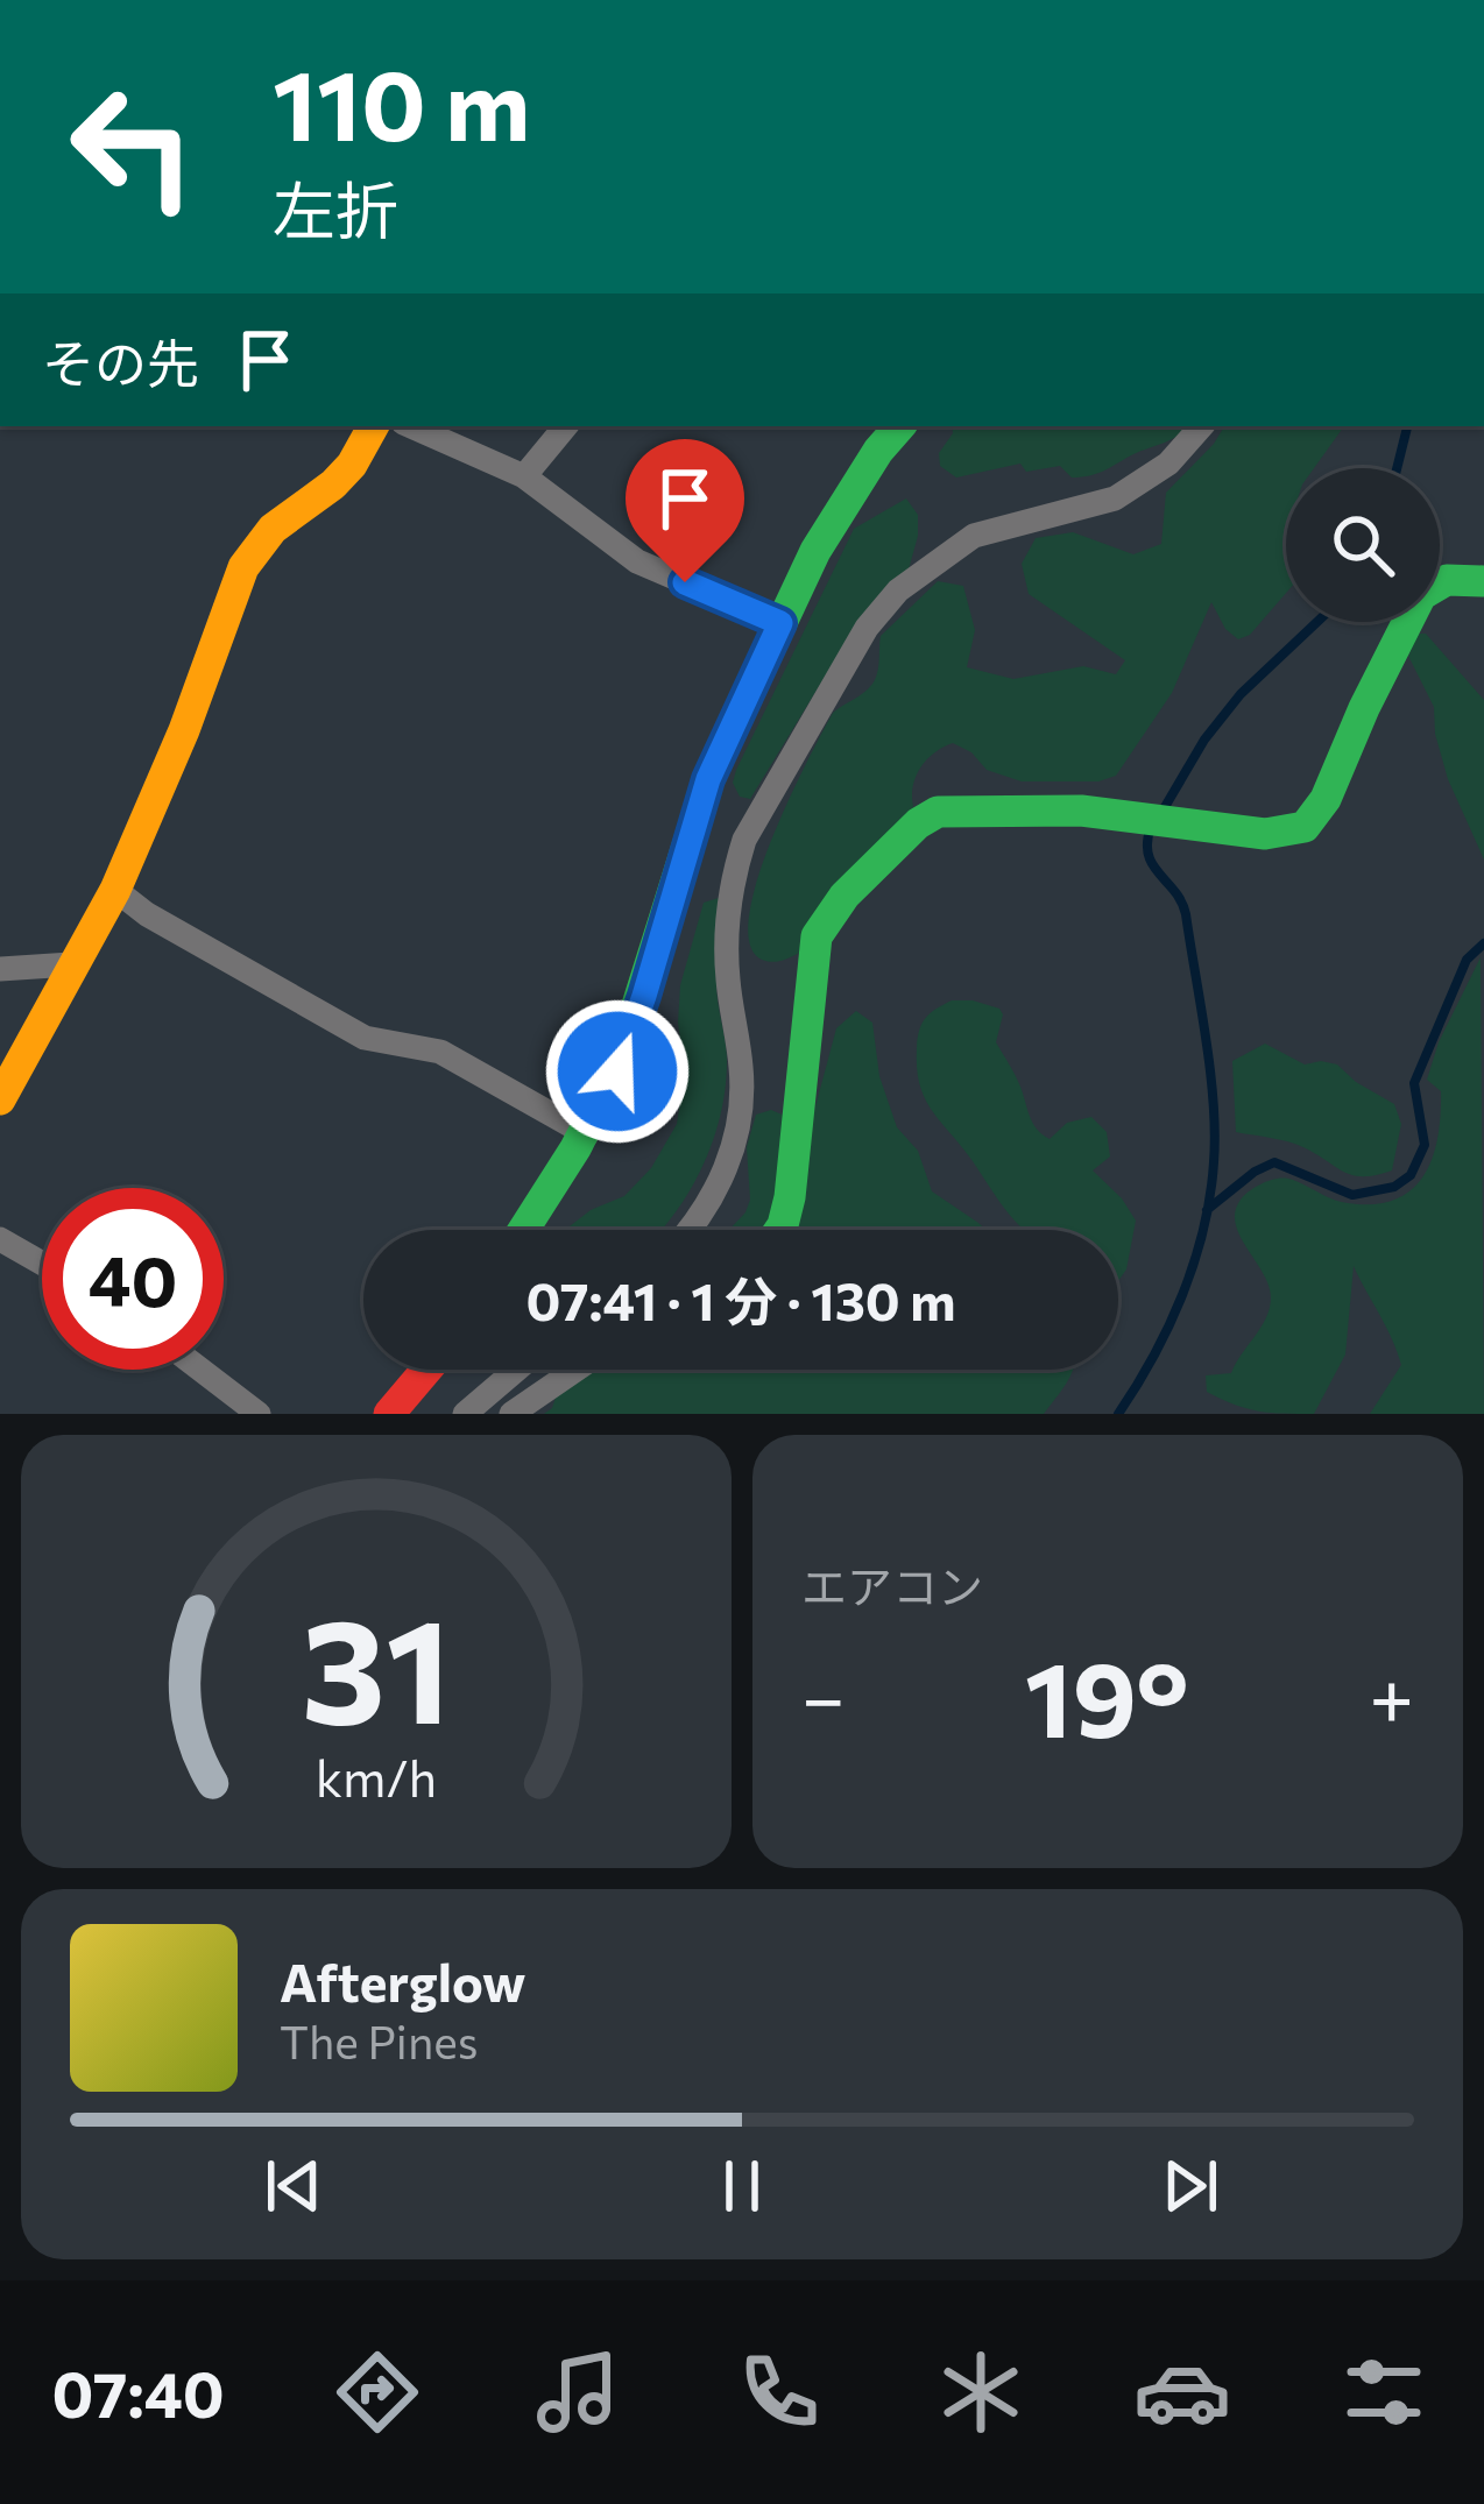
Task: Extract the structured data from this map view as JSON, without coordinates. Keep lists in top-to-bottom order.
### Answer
{
  "page": {
    "turn": ["110 m", "左折"],
    "then": "その先",
    "limit": "40",
    "trip": "07:41 · 1 分 · 130 m",
    "tile": "エアコン",
    "heat": ["−", "19°", "+"],
    "song": ["Afterglow", "The Pines"],
    "tabs": "07:40",
    "gauge": ["31", "km/h"]
  }
}
